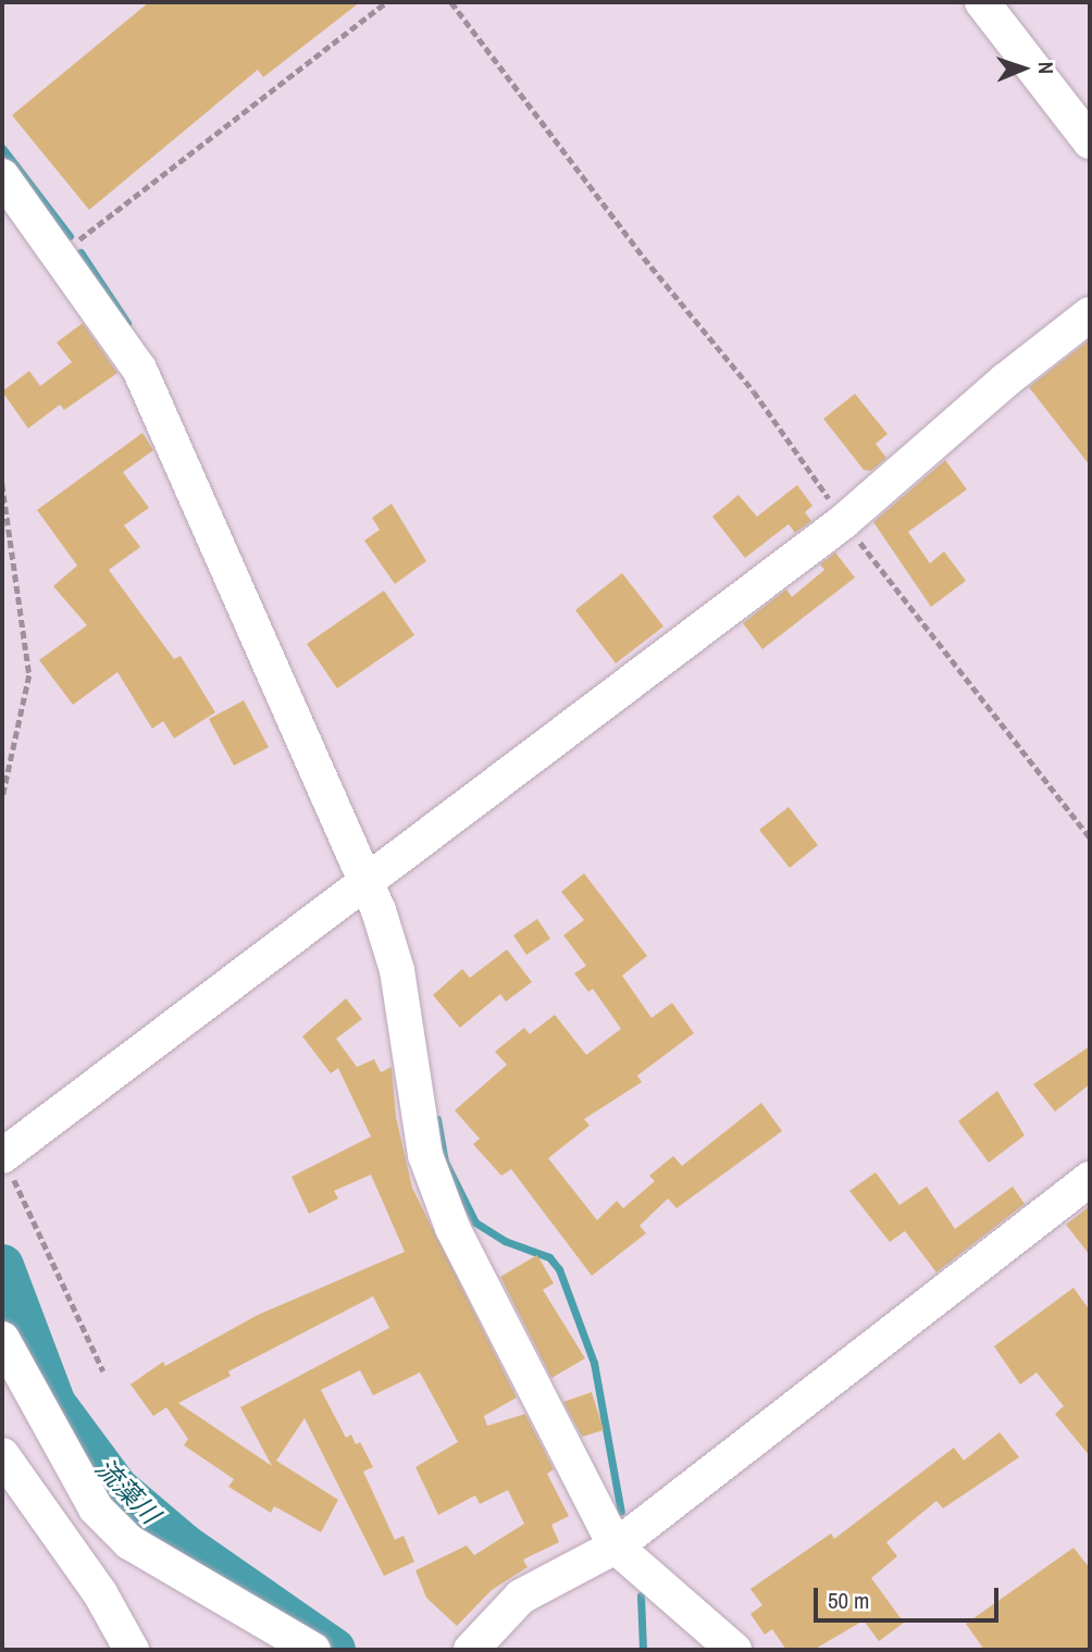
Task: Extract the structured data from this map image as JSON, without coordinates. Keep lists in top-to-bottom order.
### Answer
{
  "water": ["流藻川"],
  "scale_bar": "50 m",
  "north": "right"
}
